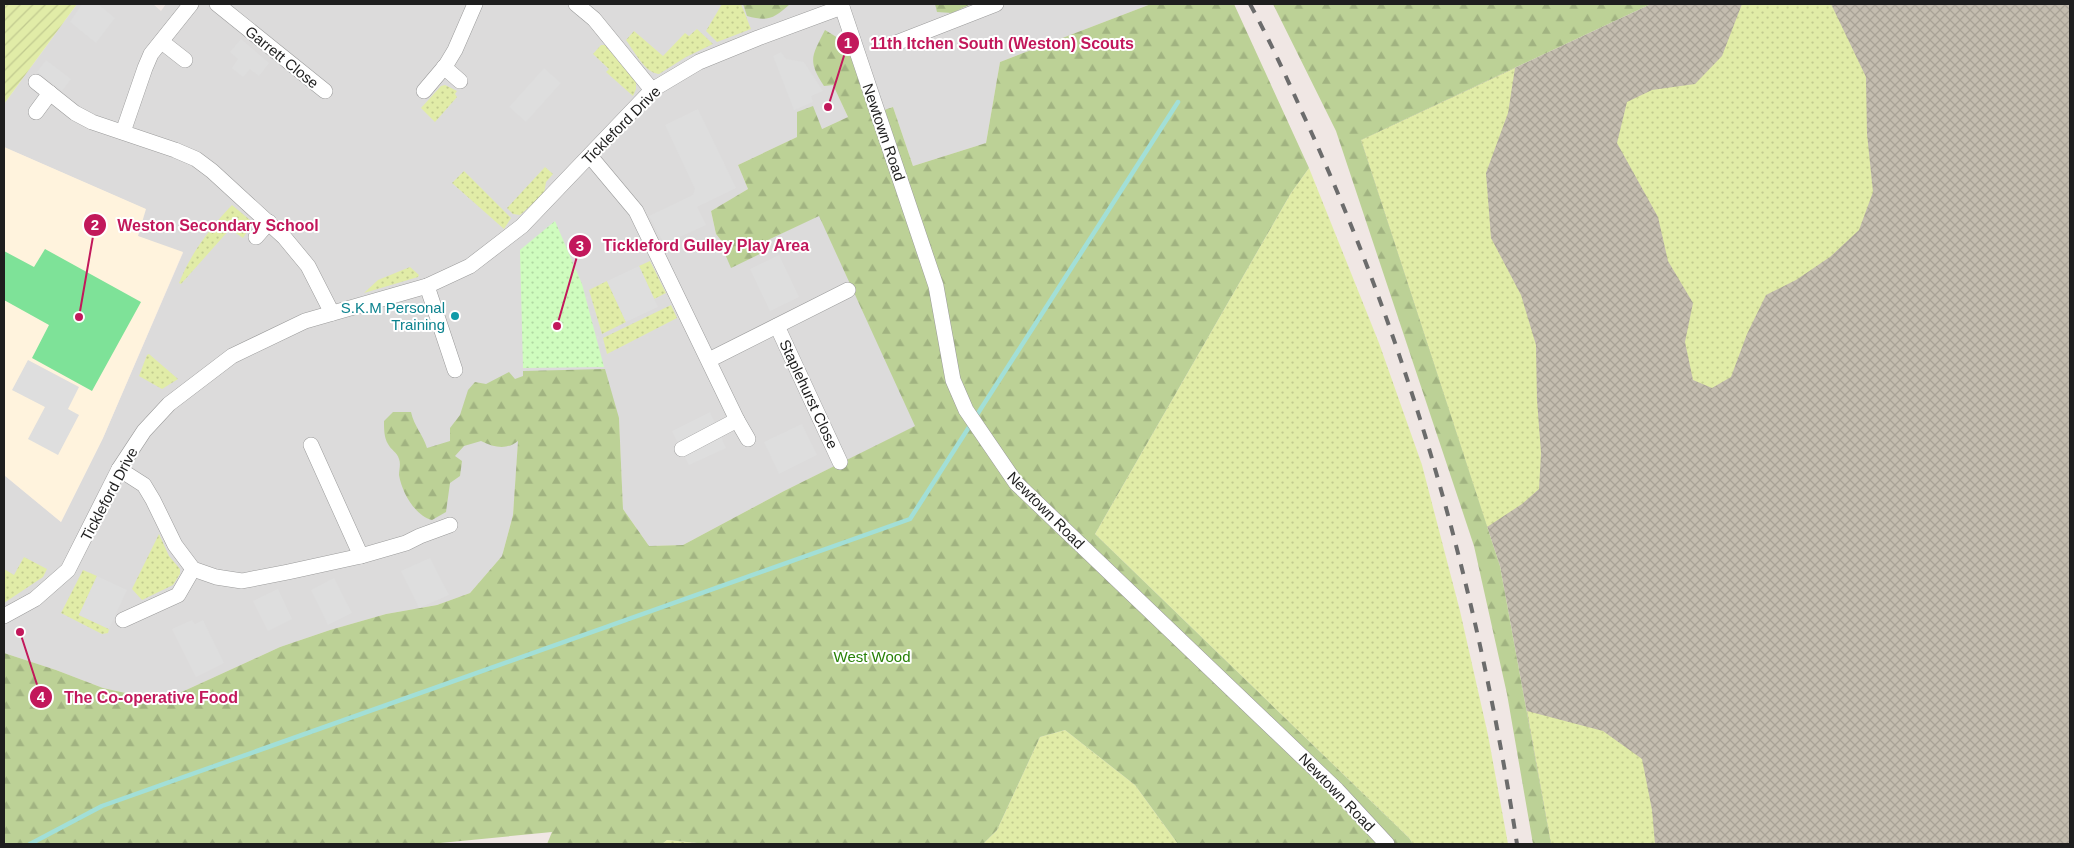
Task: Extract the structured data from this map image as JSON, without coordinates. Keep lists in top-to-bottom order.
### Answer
{
  "streets": {
    "street": [
      "Garrett Close",
      "Tickleford Drive",
      "Newtown Road",
      "Staplehurst Close"
    ]
  },
  "crossings": [
    ["Tickleford Drive", "Newtown Road"]
  ],
  "parks": ["West Wood"],
  "places": [
    "11th Itchen South (Weston) Scouts",
    "S.K.M Personal Training",
    "Weston Secondary School",
    "Tickleford Gulley Play Area",
    "The Co-operative Food"
  ]
}
